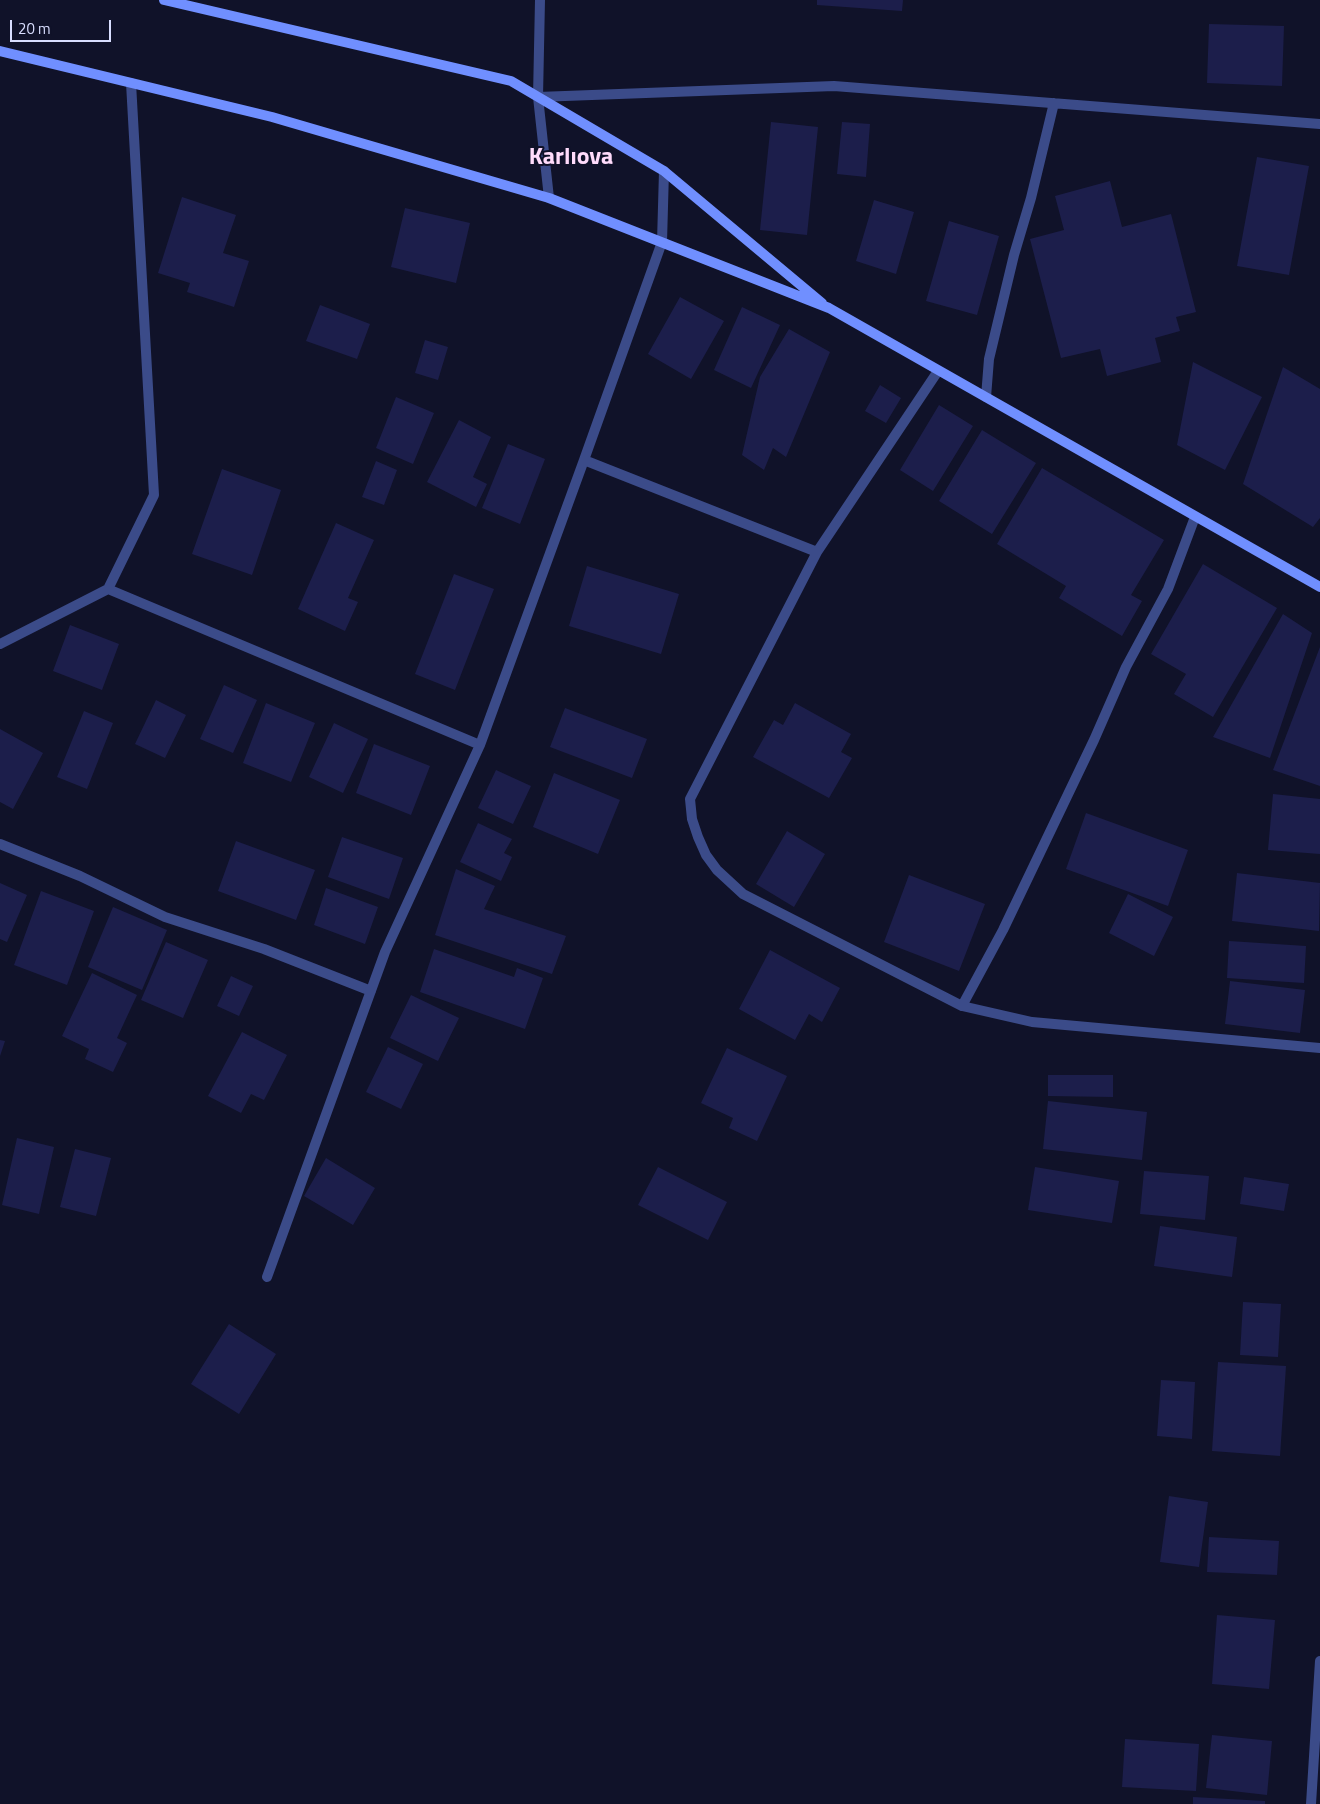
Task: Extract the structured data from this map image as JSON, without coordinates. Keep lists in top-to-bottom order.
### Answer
{
  "districts": ["Karlıova"],
  "scale_bar": "20 m"
}
